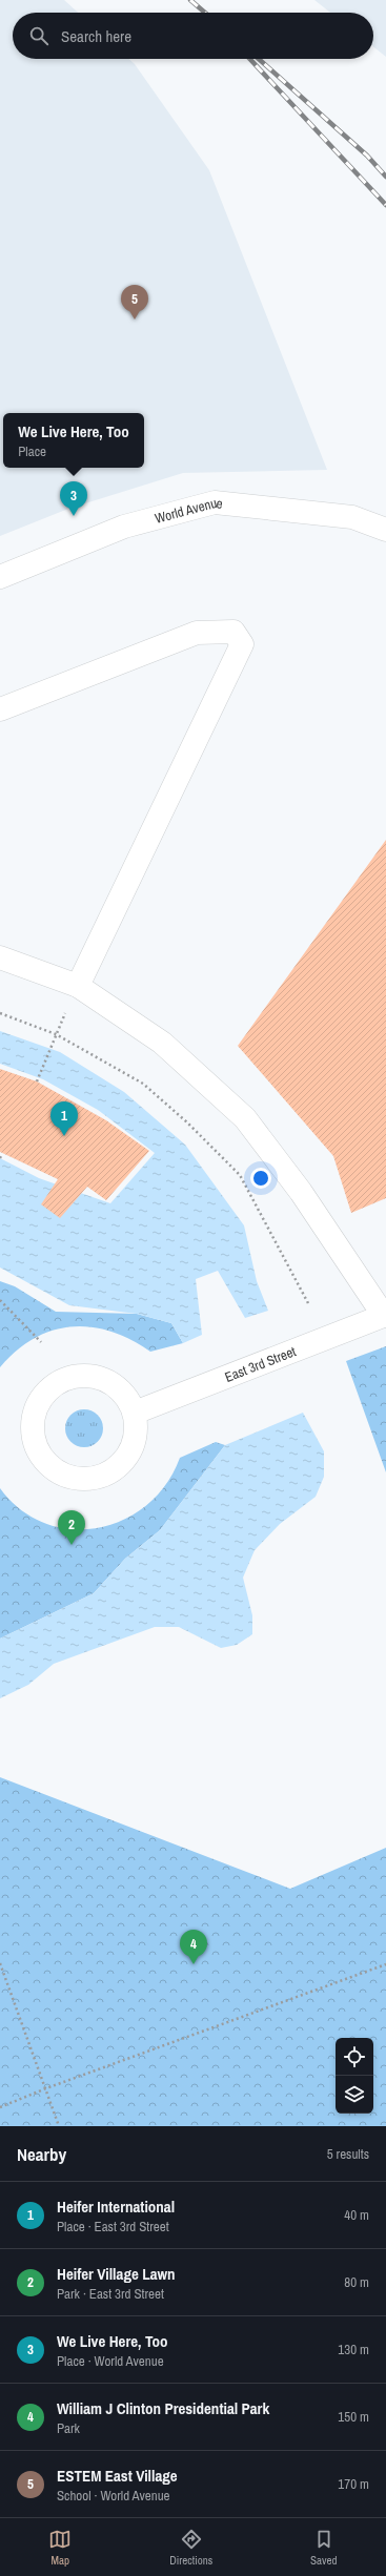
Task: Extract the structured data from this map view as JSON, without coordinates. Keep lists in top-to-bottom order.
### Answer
{
  "streets": {
    "street": ["World Avenue", "East 3rd Street"]
  },
  "page": {
    "search": "Search here",
    "pins": [
      "5",
      "3",
      "1",
      "2",
      "4"
    ],
    "popup": ["We Live Here, Too", "Place"],
    "heading": ["Nearby", "5 results"],
    "list": [
      {
        "mark": "1",
        "name": "Heifer International",
        "note": "Place · East 3rd Street",
        "value": "40 m"
      },
      {
        "mark": "2",
        "name": "Heifer Village Lawn",
        "note": "Park · East 3rd Street",
        "value": "80 m"
      },
      {
        "mark": "3",
        "name": "We Live Here, Too",
        "note": "Place · World Avenue",
        "value": "130 m"
      },
      {
        "mark": "4",
        "name": "William J Clinton Presidential Park",
        "note": "Park",
        "value": "150 m"
      },
      {
        "mark": "5",
        "name": "ESTEM East Village",
        "note": "School · World Avenue",
        "value": "170 m"
      }
    ],
    "nav": ["Map", "Directions", "Saved"]
  }
}
